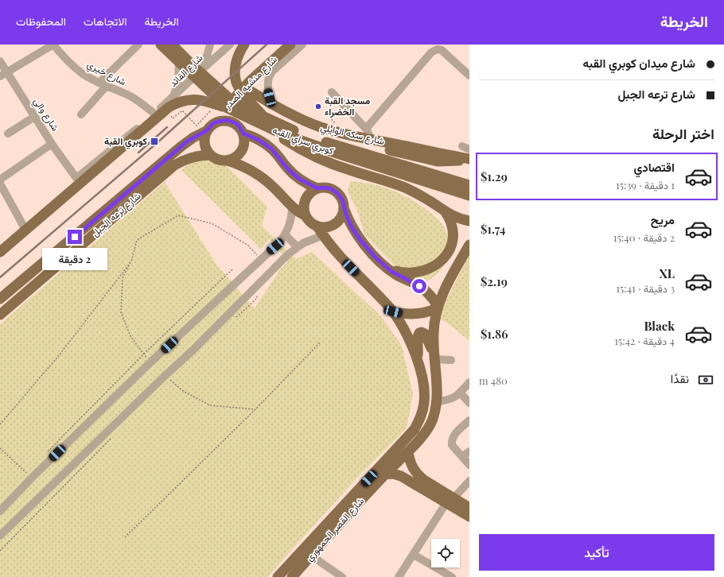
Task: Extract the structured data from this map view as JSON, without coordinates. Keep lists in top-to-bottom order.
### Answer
{
  "streets": {
    "main road": [
      "شارع منشيه الصدر",
      "شارع سكه الوايلي",
      "كوبري سراي القبه",
      "شارع ترعه الجبل",
      "شارع القصر الجمهوري"
    ],
    "street": ["شارع القائد", "شارع خيري", "شارع والي"]
  },
  "crossings": [
    ["شارع القائد", "شارع خيري"],
    ["شارع القائد", "شارع والي"],
    ["شارع منشيه الصدر", "شارع سكه الوايلي"],
    ["شارع منشيه الصدر", "شارع ترعه الجبل"]
  ],
  "places": {
    "other": ["مسجد القبة الخضراء"],
    "transit": ["كوبري القبة"]
  },
  "page": {
    "header": "الخريطة",
    "nav": ["الخريطة", "الاتجاهات", "المحفوظات"],
    "banner": ["شارع ميدان كوبري القبه", "شارع ترعه الجبل"],
    "heading": "اختر الرحلة",
    "list": [
      {
        "name": "اقتصادي",
        "note": "1 دقيقة · 15:39",
        "value": "$1.29"
      },
      {
        "name": "مريح",
        "note": "2 دقيقة · 15:40",
        "value": "$1.74"
      },
      {
        "name": "XL",
        "note": "3 دقيقة · 15:41",
        "value": "$2.19"
      },
      {
        "name": "Black",
        "note": "4 دقيقة · 15:42",
        "value": "$1.86"
      }
    ],
    "bubble": "2 دقيقة",
    "pay": ["نقدًا", "480 m"],
    "buttons": "تأكيد"
  }
}
